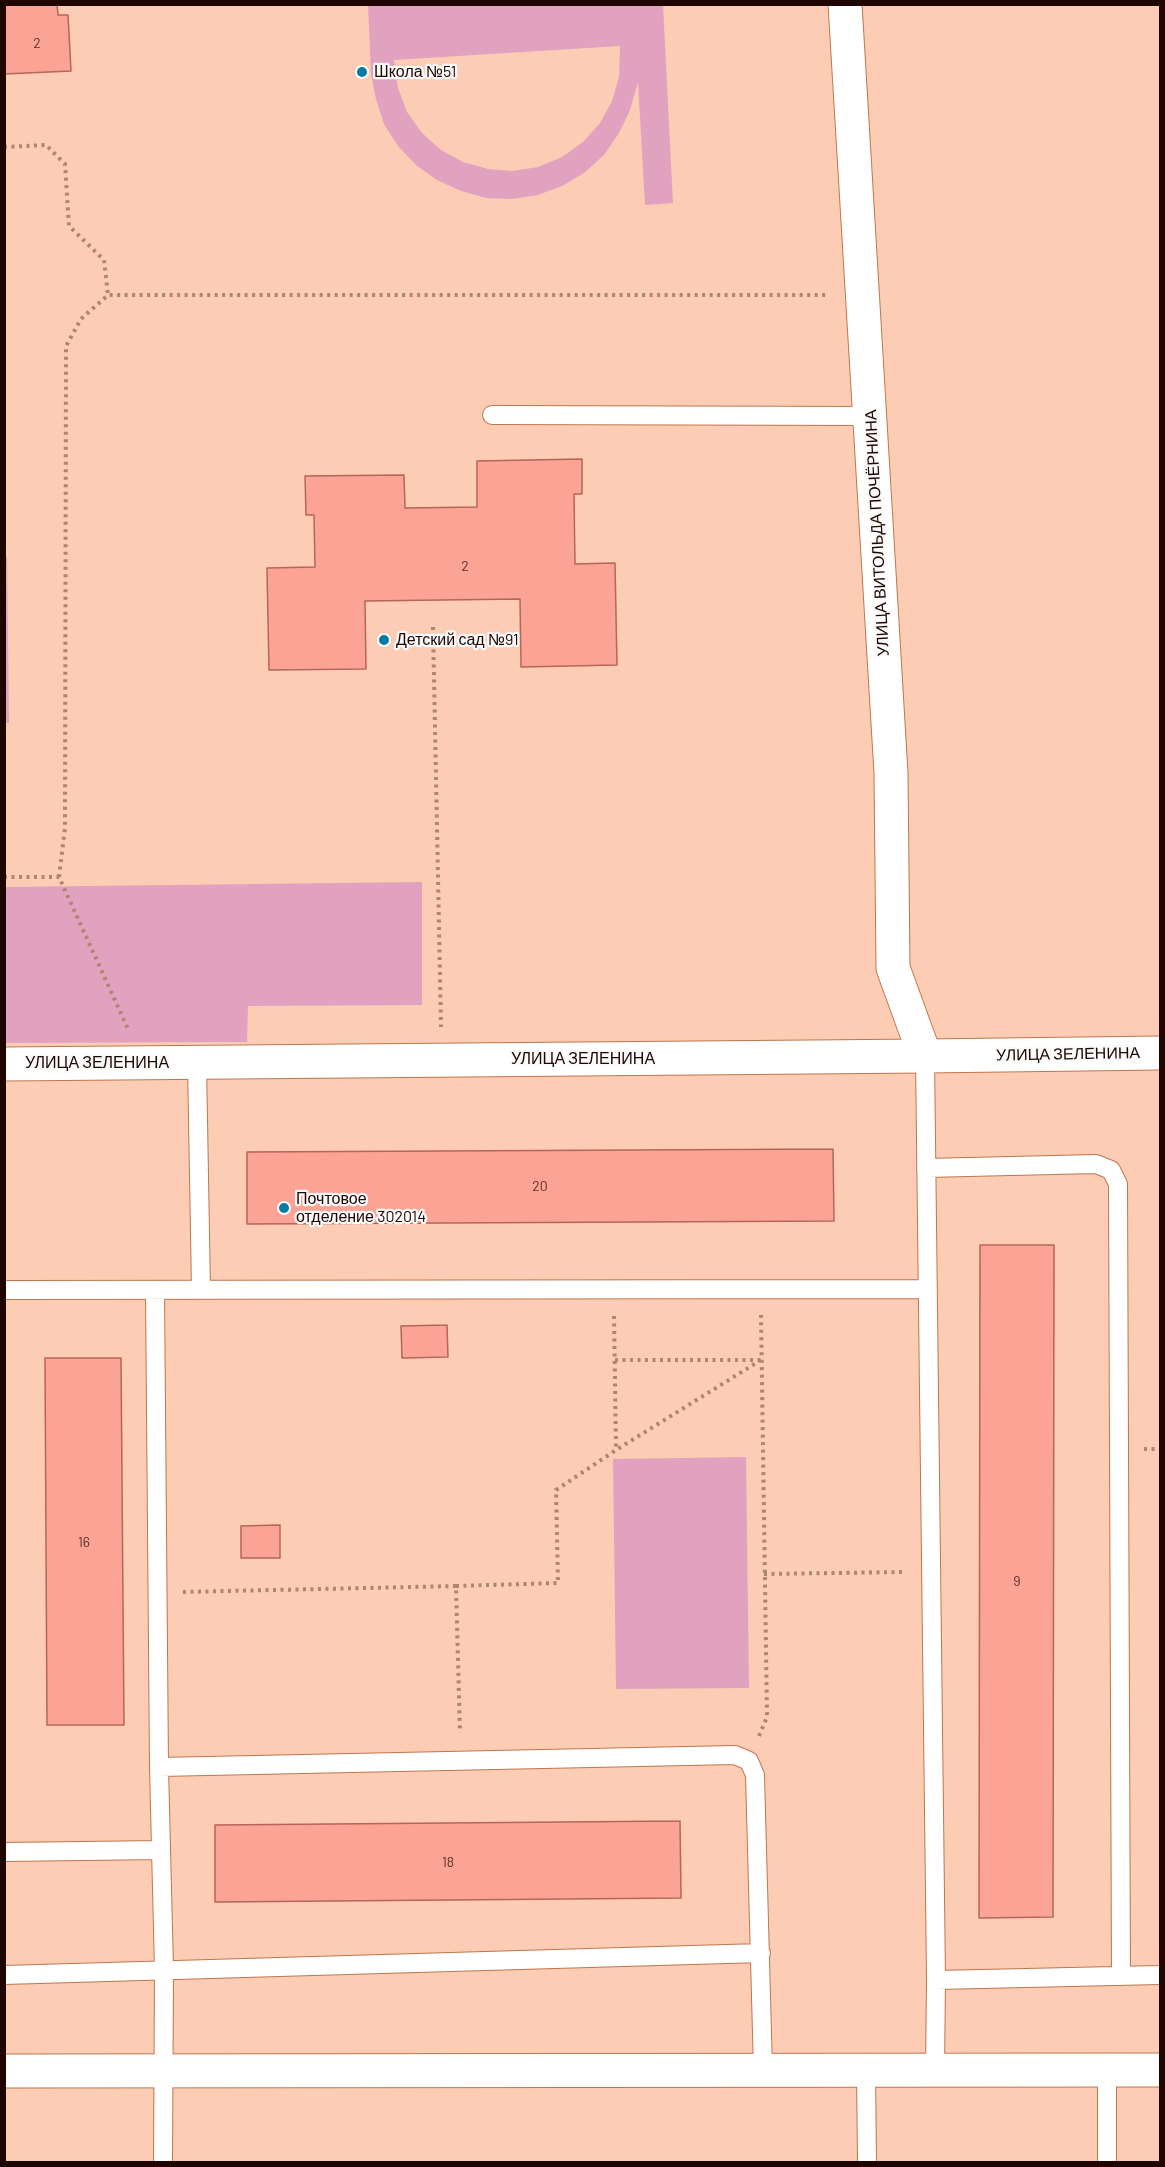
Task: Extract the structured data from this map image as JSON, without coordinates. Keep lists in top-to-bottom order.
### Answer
{
  "streets": {
    "street": ["УЛИЦА ВИТОЛЬДА ПОЧЁРНИНА", "УЛИЦА ЗЕЛЕНИНА"]
  },
  "crossings": [
    ["УЛИЦА ВИТОЛЬДА ПОЧЁРНИНА", "УЛИЦА ЗЕЛЕНИНА"]
  ],
  "places": ["Школа №51", "Детский сад №91", "Почтовое отделение 302014"],
  "house_numbers": [
    "2",
    "2",
    "20",
    "16",
    "9",
    "18"
  ]
}
